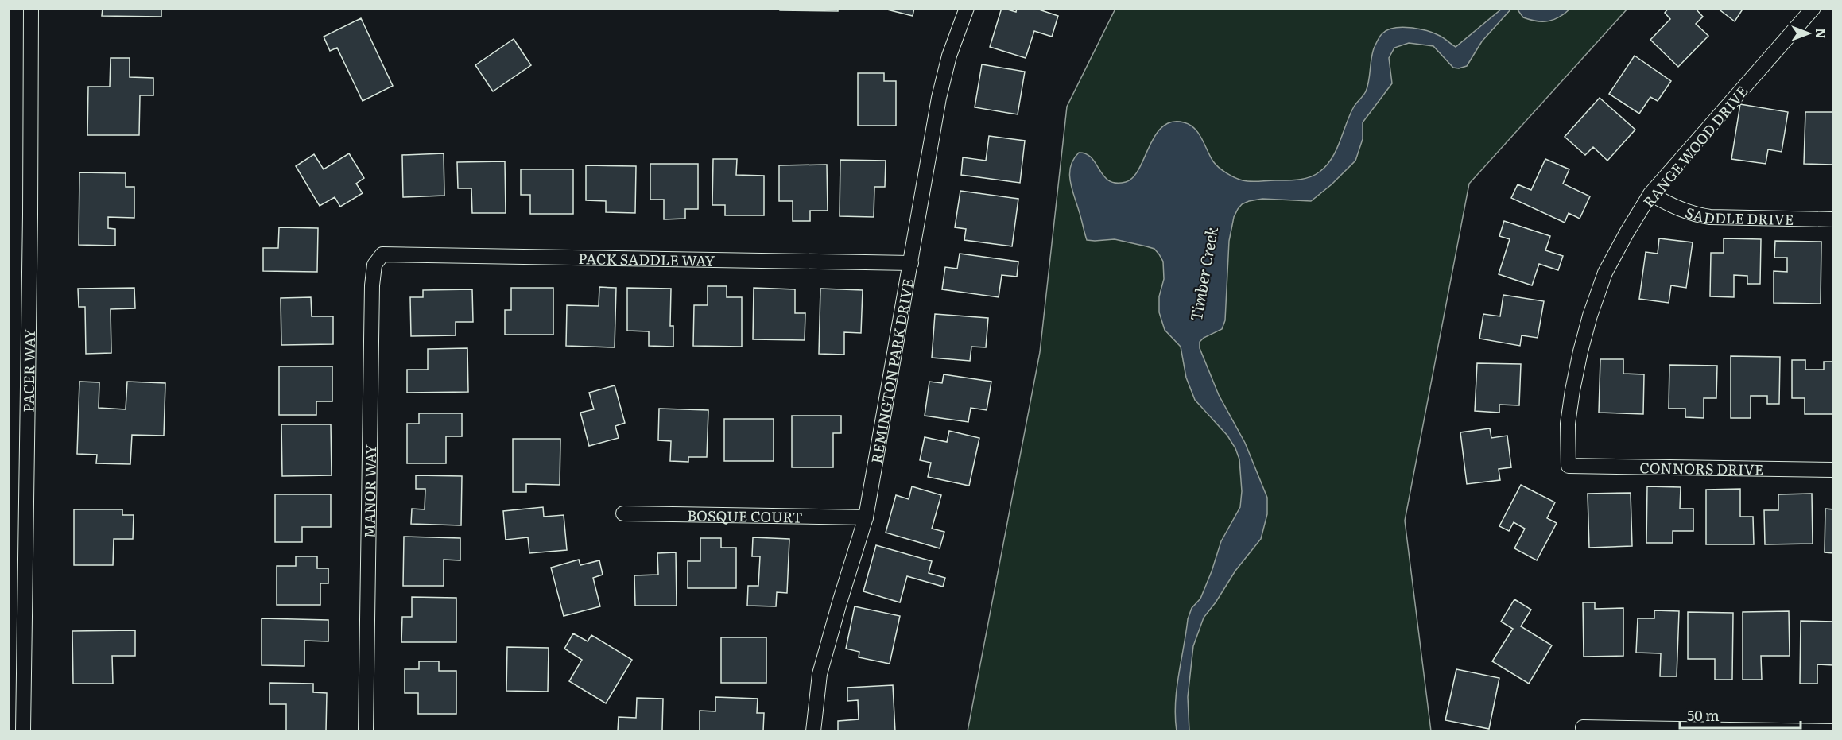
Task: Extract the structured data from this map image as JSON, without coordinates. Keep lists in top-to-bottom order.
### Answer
{
  "streets": {
    "street": [
      "RANGE WOOD DRIVE",
      "SADDLE DRIVE",
      "PACK SADDLE WAY",
      "PACER WAY",
      "REMINGTON PARK DRIVE",
      "CONNORS DRIVE",
      "MANOR WAY",
      "BOSQUE COURT"
    ]
  },
  "crossings": [
    ["RANGE WOOD DRIVE", "SADDLE DRIVE"],
    ["RANGE WOOD DRIVE", "CONNORS DRIVE"],
    ["PACK SADDLE WAY", "REMINGTON PARK DRIVE"],
    ["PACK SADDLE WAY", "MANOR WAY"],
    ["REMINGTON PARK DRIVE", "BOSQUE COURT"]
  ],
  "water": ["Timber Creek"],
  "scale_bar": "50 m",
  "north": "right"
}
